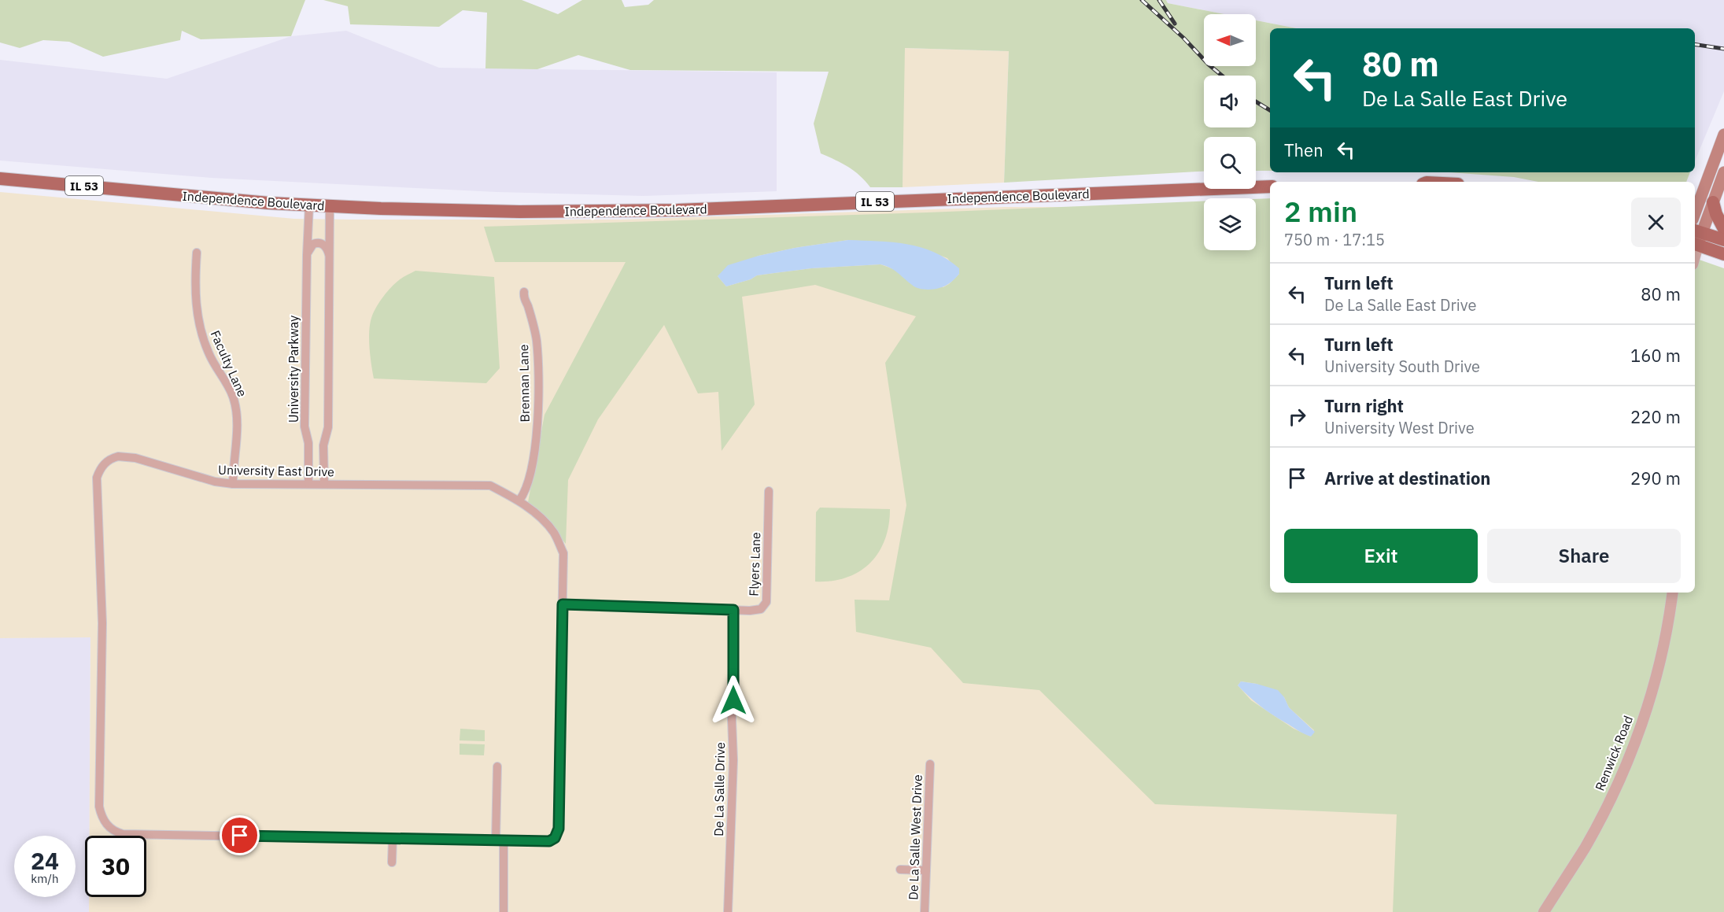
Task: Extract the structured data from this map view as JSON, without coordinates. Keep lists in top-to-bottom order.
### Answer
{
  "streets": {
    "main road": ["IL 53", "Independence Boulevard"],
    "street": [
      "Faculty Lane",
      "University Parkway",
      "Brennan Lane",
      "University East Drive",
      "Flyers Lane",
      "Renwick Road",
      "De La Salle Drive",
      "De La Salle West Drive"
    ]
  },
  "crossings": [
    ["Independence Boulevard", "University Parkway"],
    ["Faculty Lane", "University East Drive"],
    ["University Parkway", "University East Drive"],
    ["Brennan Lane", "University East Drive"],
    ["Flyers Lane", "De La Salle Drive"]
  ],
  "north": "left",
  "page": {
    "turn": ["80 m", "De La Salle East Drive"],
    "then": "Then",
    "heading": ["2 min", "750 m · 17:15"],
    "list": [
      {
        "name": "Turn left",
        "note": "De La Salle East Drive",
        "value": "80 m"
      },
      {
        "name": "Turn left",
        "note": "University South Drive",
        "value": "160 m"
      },
      {
        "name": "Turn right",
        "note": "University West Drive",
        "value": "220 m"
      },
      {
        "name": "Arrive at destination",
        "value": "290 m"
      }
    ],
    "buttons": ["Exit", "Share"],
    "speed": "24 km/h",
    "limit": "30"
  }
}
